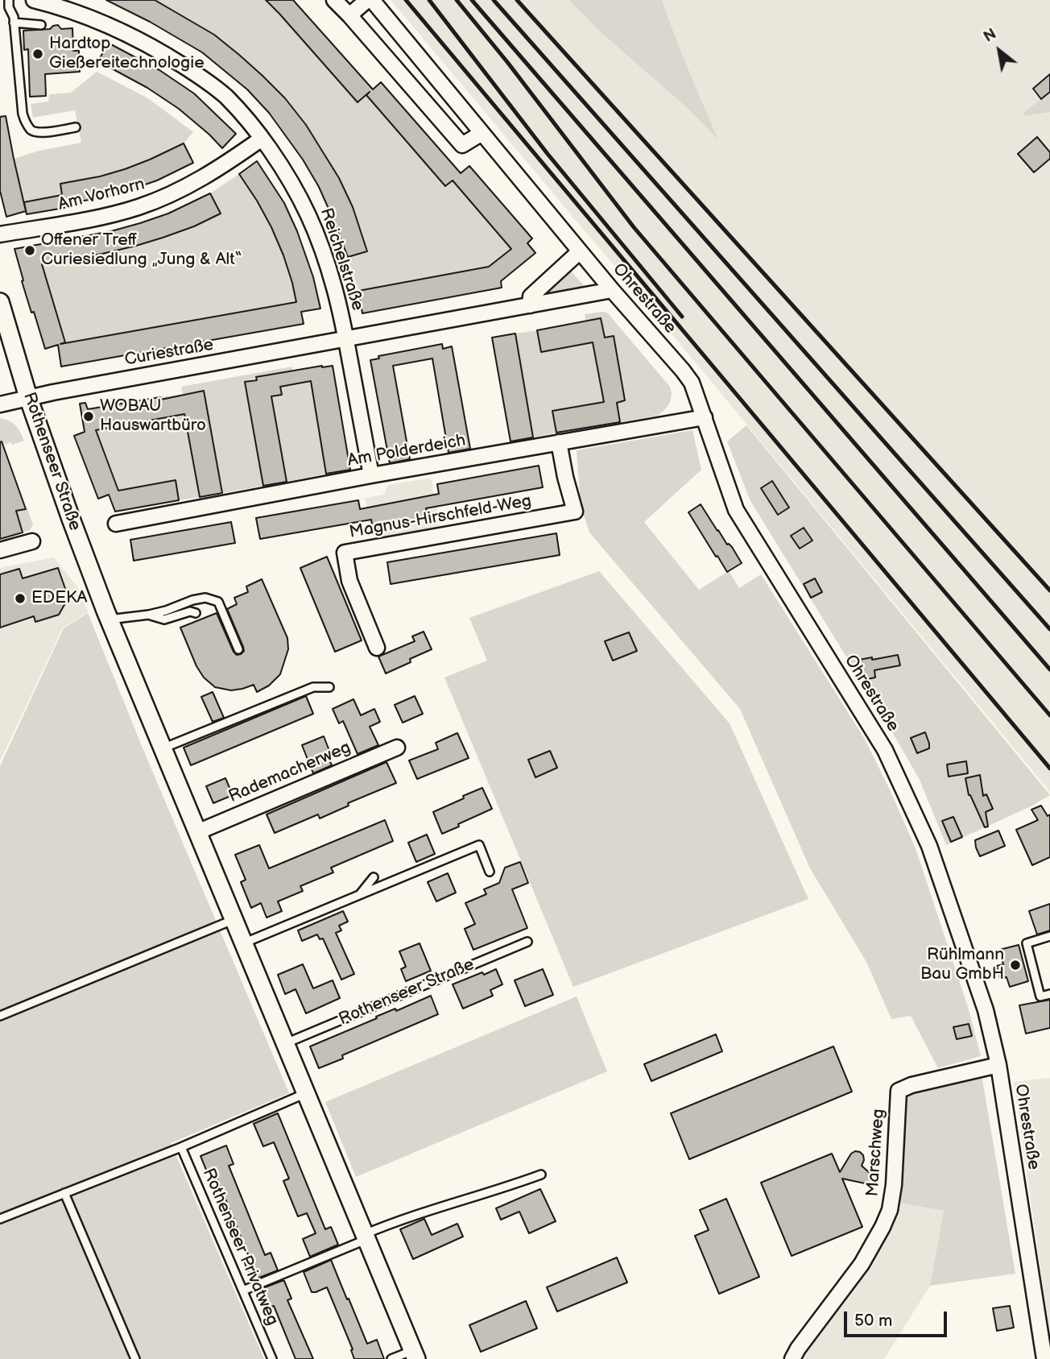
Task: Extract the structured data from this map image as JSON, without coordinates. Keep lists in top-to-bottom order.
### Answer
{
  "streets": {
    "street": [
      "Am Vorhorn",
      "Reichelstraße",
      "Ohrestraße",
      "Curiestraße",
      "Am Polderdeich",
      "Rothenseer Straße",
      "Magnus-Hirschfeld-Weg",
      "Rademacherweg",
      "Marschweg"
    ],
    "lane": ["Rothenseer Privatweg"]
  },
  "crossings": [
    ["Am Vorhorn", "Reichelstraße"],
    ["Reichelstraße", "Curiestraße"],
    ["Ohrestraße", "Curiestraße"],
    ["Ohrestraße", "Am Polderdeich"],
    ["Ohrestraße", "Marschweg"],
    ["Curiestraße", "Rothenseer Straße"],
    ["Am Polderdeich", "Magnus-Hirschfeld-Weg"],
    ["Rothenseer Straße", "Rademacherweg"]
  ],
  "places": [
    "Hardtop Gießereitechnologie",
    "Offener Treff Curiesiedlung „Jung & Alt“",
    "WOBAU Hauswartbüro",
    "EDEKA",
    "Rühlmann Bau GmbH"
  ],
  "scale_bar": "50 m",
  "north": "top left"
}
